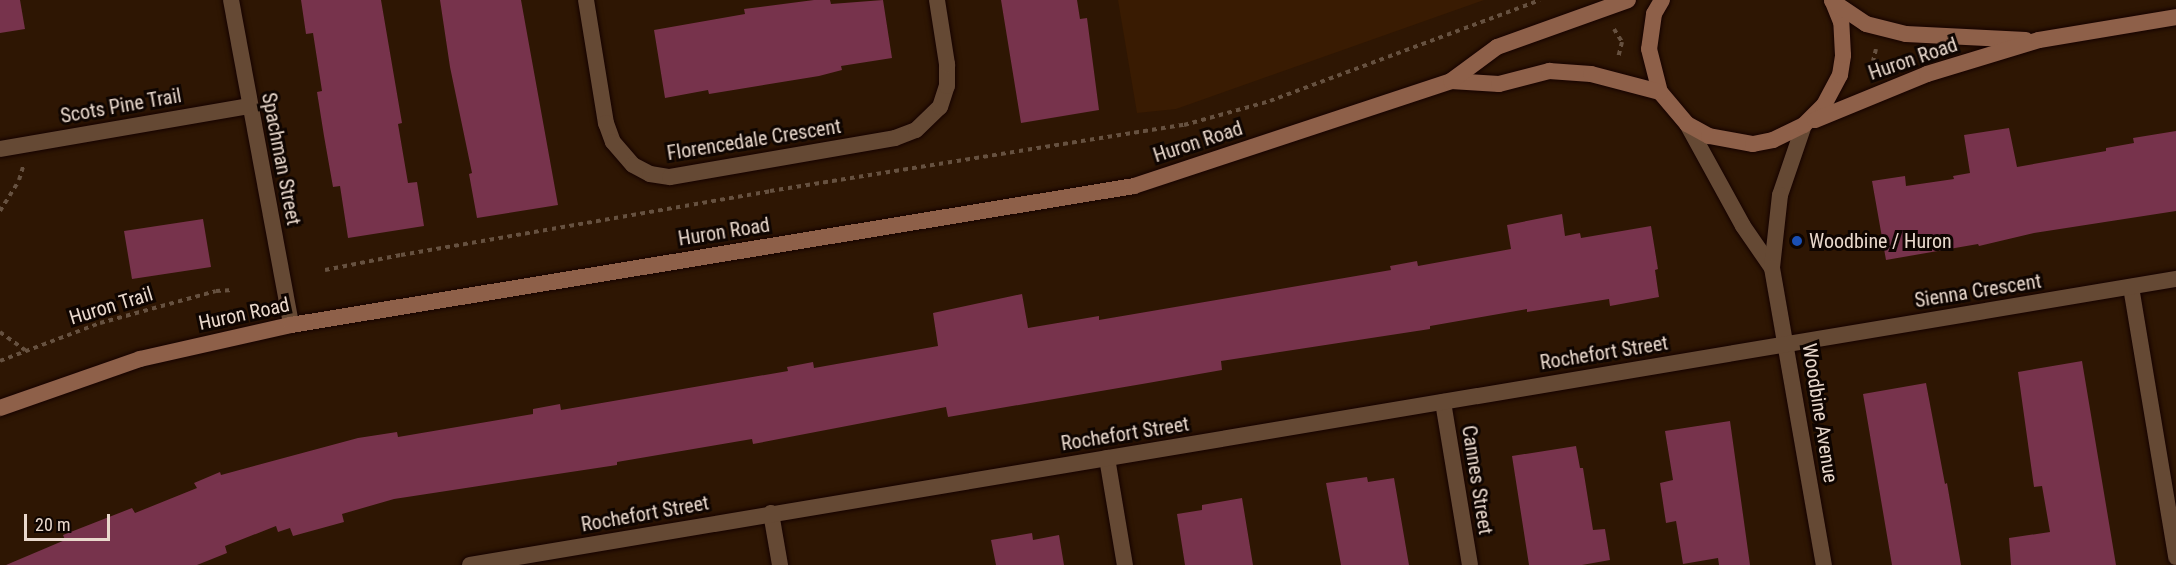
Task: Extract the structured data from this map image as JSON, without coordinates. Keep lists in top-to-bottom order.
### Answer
{
  "streets": {
    "main road": ["Huron Road"],
    "street": [
      "Scots Pine Trail",
      "Florencedale Crescent",
      "Spachman Street",
      "Sienna Crescent",
      "Rochefort Street",
      "Woodbine Avenue",
      "Cannes Street"
    ],
    "path": ["Huron Trail"]
  },
  "crossings": [
    ["Huron Road", "Spachman Street"],
    ["Huron Road", "Woodbine Avenue"],
    ["Scots Pine Trail", "Spachman Street"],
    ["Sienna Crescent", "Rochefort Street"],
    ["Sienna Crescent", "Woodbine Avenue"],
    ["Rochefort Street", "Woodbine Avenue"],
    ["Rochefort Street", "Cannes Street"]
  ],
  "places": ["Woodbine / Huron"],
  "scale_bar": "20 m"
}
